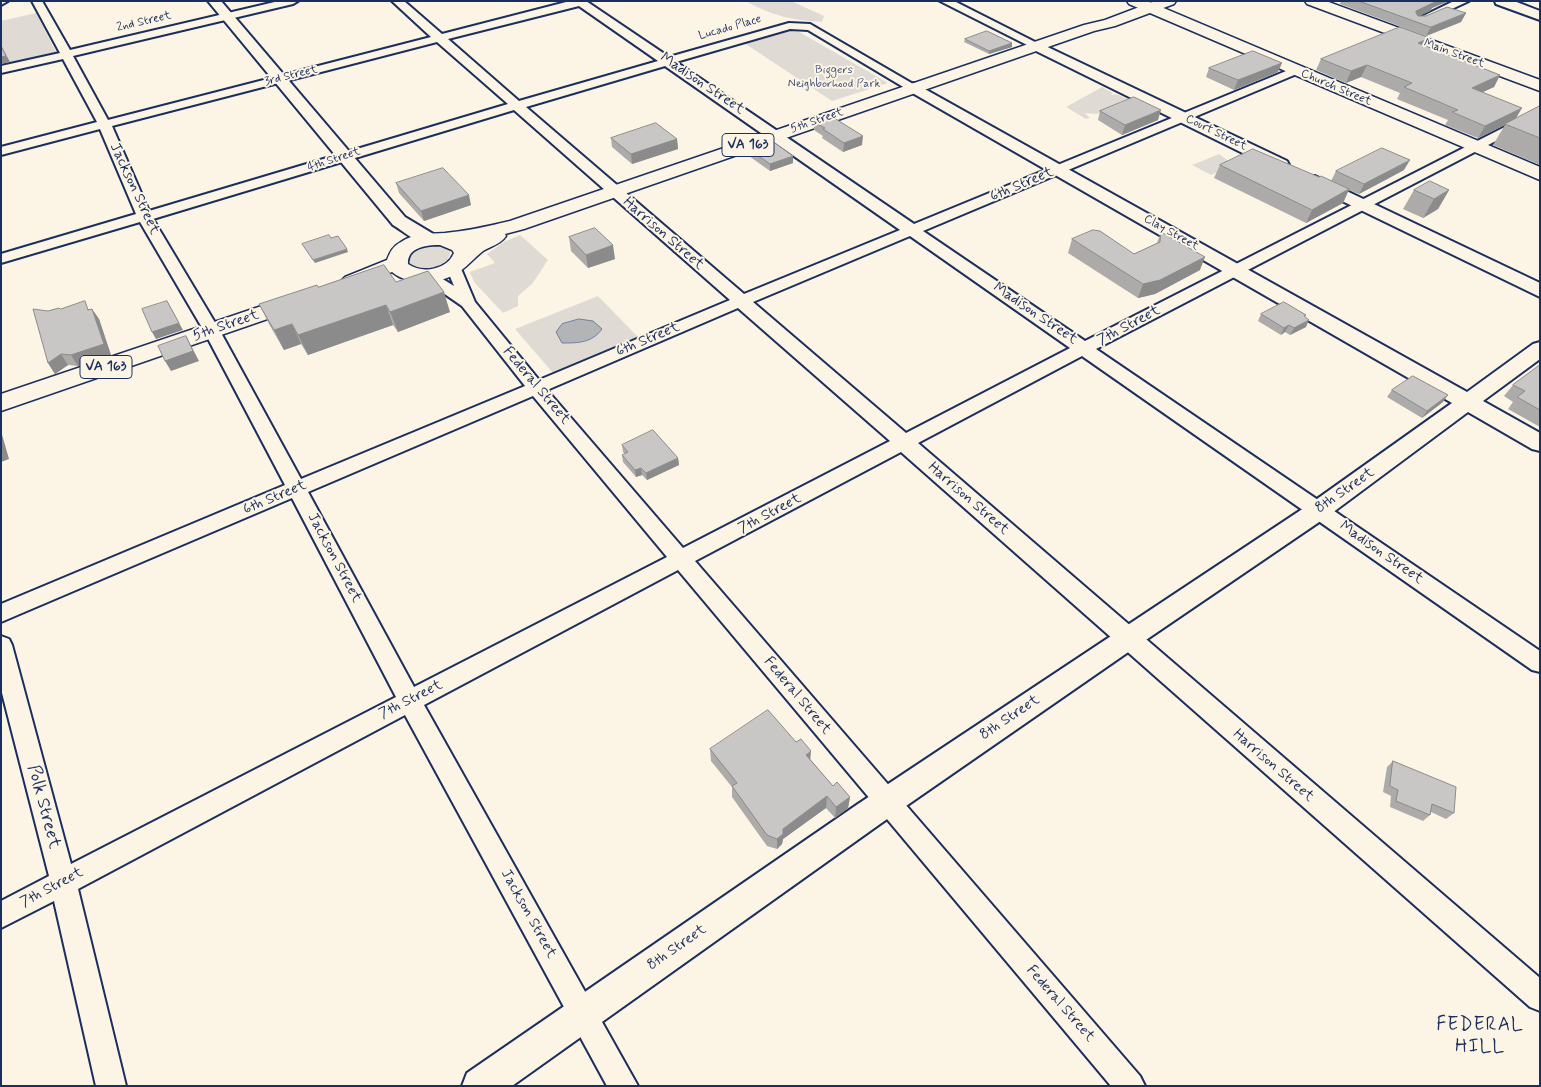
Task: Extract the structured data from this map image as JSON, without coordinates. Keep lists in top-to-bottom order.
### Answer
{
  "streets": {
    "main road": [
      "Main Street",
      "Church Street",
      "5th Street",
      "VA 163"
    ],
    "street": [
      "2nd Street",
      "Lucado Place",
      "3rd Street",
      "Madison Street",
      "Court Street",
      "4th Street",
      "6th Street",
      "Jackson Street",
      "Clay Street",
      "Harrison Street",
      "7th Street",
      "Federal Street",
      "8th Street",
      "Polk Street"
    ]
  },
  "crossings": [
    ["2nd Street", "Jackson Street"],
    ["Lucado Place", "Madison Street"],
    ["Lucado Place", "4th Street"],
    ["Lucado Place", "Clay Street"],
    ["3rd Street", "Madison Street"],
    ["3rd Street", "Jackson Street"],
    ["3rd Street", "Harrison Street"],
    ["Madison Street", "5th Street"],
    ["Madison Street", "4th Street"],
    ["Madison Street", "6th Street"],
    ["Madison Street", "7th Street"],
    ["Madison Street", "8th Street"],
    ["Church Street", "5th Street"],
    ["Church Street", "6th Street"],
    ["Church Street", "7th Street"],
    ["5th Street", "Court Street"],
    ["5th Street", "Jackson Street"],
    ["5th Street", "Clay Street"],
    ["5th Street", "Harrison Street"],
    ["5th Street", "Federal Street"],
    ["Court Street", "6th Street"],
    ["Court Street", "7th Street"],
    ["4th Street", "Jackson Street"],
    ["4th Street", "Harrison Street"],
    ["6th Street", "Jackson Street"],
    ["6th Street", "Clay Street"],
    ["6th Street", "Harrison Street"],
    ["6th Street", "Federal Street"],
    ["Jackson Street", "7th Street"],
    ["Jackson Street", "8th Street"],
    ["Clay Street", "7th Street"],
    ["Clay Street", "8th Street"],
    ["Harrison Street", "7th Street"],
    ["Harrison Street", "8th Street"],
    ["7th Street", "Federal Street"],
    ["7th Street", "Polk Street"],
    ["Federal Street", "8th Street"]
  ],
  "districts": ["FEDERAL HILL"],
  "parks": ["Biggers Neighborhood Park"]
}
